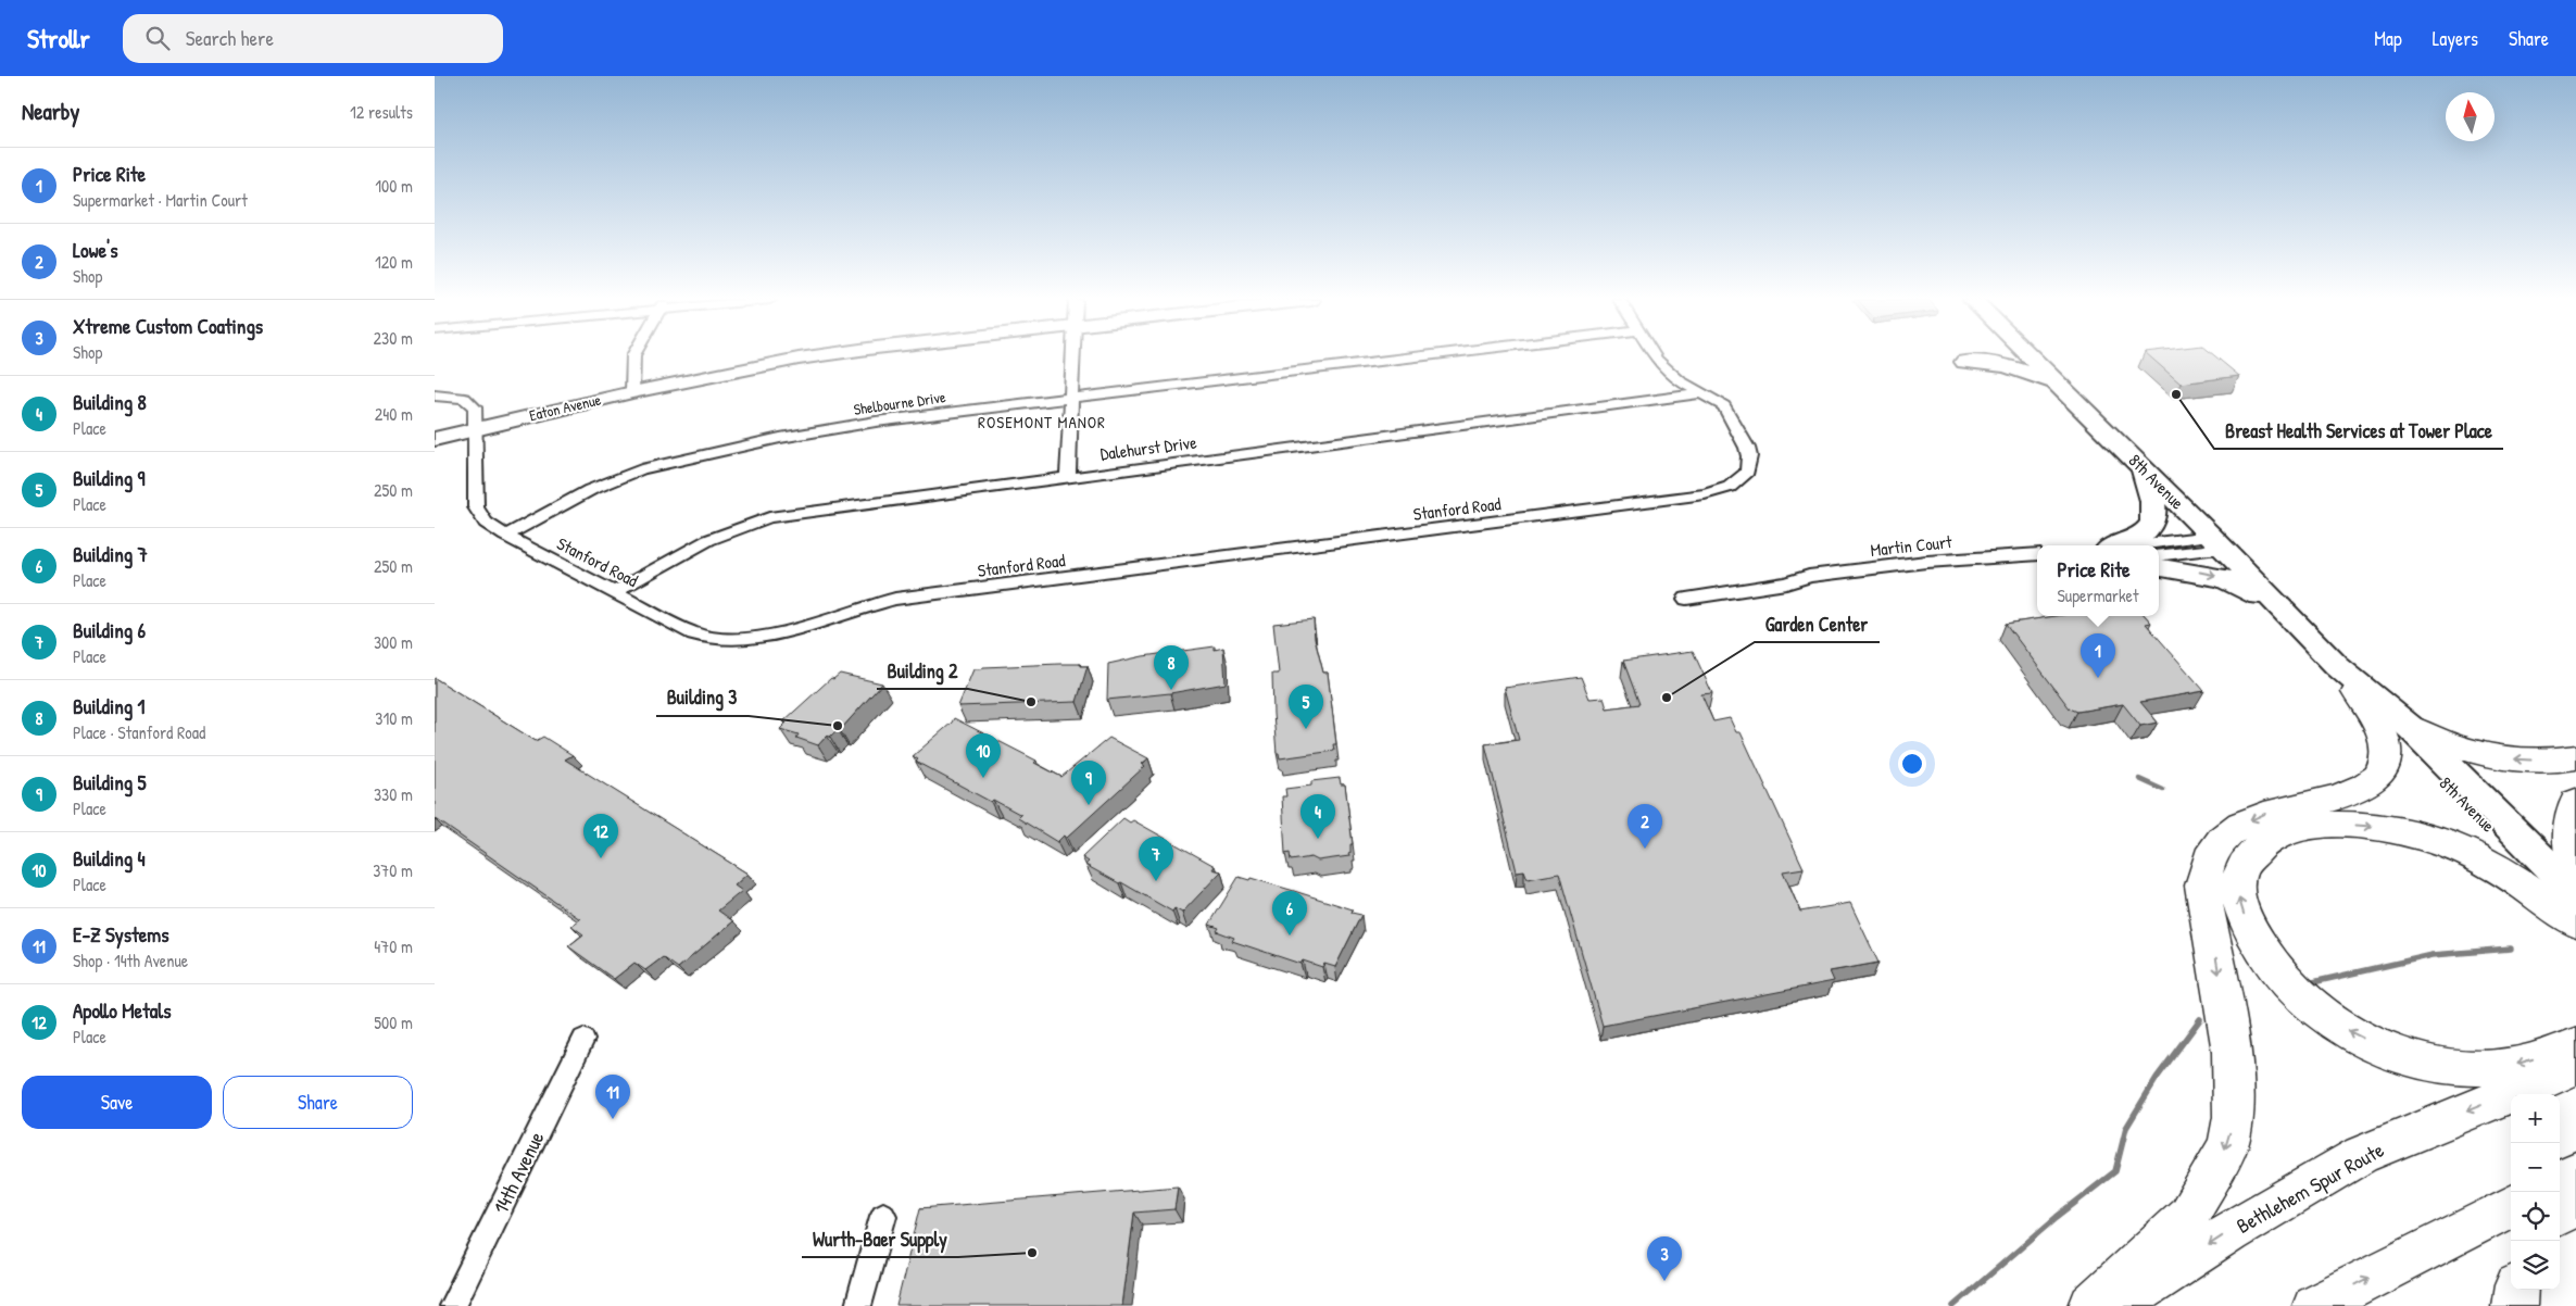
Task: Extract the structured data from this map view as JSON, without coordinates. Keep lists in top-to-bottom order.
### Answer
{
  "streets": {
    "highway": ["Bethlehem Spur Route"],
    "main road": ["8th Avenue"],
    "street": [
      "Shelbourne Drive",
      "Eaton Avenue",
      "Dalehurst Drive",
      "Stanford Road",
      "Martin Court",
      "14th Avenue"
    ]
  },
  "crossings": [
    ["Shelbourne Drive", "Stanford Road"],
    ["Eaton Avenue", "Stanford Road"],
    ["Dalehurst Drive", "Stanford Road"]
  ],
  "districts": ["ROSEMONT MANOR"],
  "places": [
    "Breast Health Services at Tower Place",
    "Garden Center",
    "Building 2",
    "Building 3",
    "Wurth-Baer Supply"
  ],
  "north": "top",
  "page": {
    "header": "Strollr",
    "search": "Search here",
    "nav": ["Map", "Layers", "Share"],
    "heading": ["Nearby", "12 results"],
    "list": [
      {
        "mark": "1",
        "name": "Price Rite",
        "note": "Supermarket · Martin Court",
        "value": "100 m"
      },
      {
        "mark": "2",
        "name": "Lowe's",
        "note": "Shop",
        "value": "120 m"
      },
      {
        "mark": "3",
        "name": "Xtreme Custom Coatings",
        "note": "Shop",
        "value": "230 m"
      },
      {
        "mark": "4",
        "name": "Building 8",
        "note": "Place",
        "value": "240 m"
      },
      {
        "mark": "5",
        "name": "Building 9",
        "note": "Place",
        "value": "250 m"
      },
      {
        "mark": "6",
        "name": "Building 7",
        "note": "Place",
        "value": "250 m"
      },
      {
        "mark": "7",
        "name": "Building 6",
        "note": "Place",
        "value": "300 m"
      },
      {
        "mark": "8",
        "name": "Building 1",
        "note": "Place · Stanford Road",
        "value": "310 m"
      },
      {
        "mark": "9",
        "name": "Building 5",
        "note": "Place",
        "value": "330 m"
      },
      {
        "mark": "10",
        "name": "Building 4",
        "note": "Place",
        "value": "370 m"
      },
      {
        "mark": "11",
        "name": "E-Z Systems",
        "note": "Shop · 14th Avenue",
        "value": "470 m"
      },
      {
        "mark": "12",
        "name": "Apollo Metals",
        "note": "Place",
        "value": "500 m"
      }
    ],
    "popup": ["Price Rite", "Supermarket"],
    "pins": [
      "1",
      "8",
      "5",
      "10",
      "9",
      "4",
      "2",
      "12",
      "7",
      "6",
      "11",
      "3"
    ],
    "buttons": ["Save", "Share"],
    "map_buttons": ["+", "−"]
  }
}
